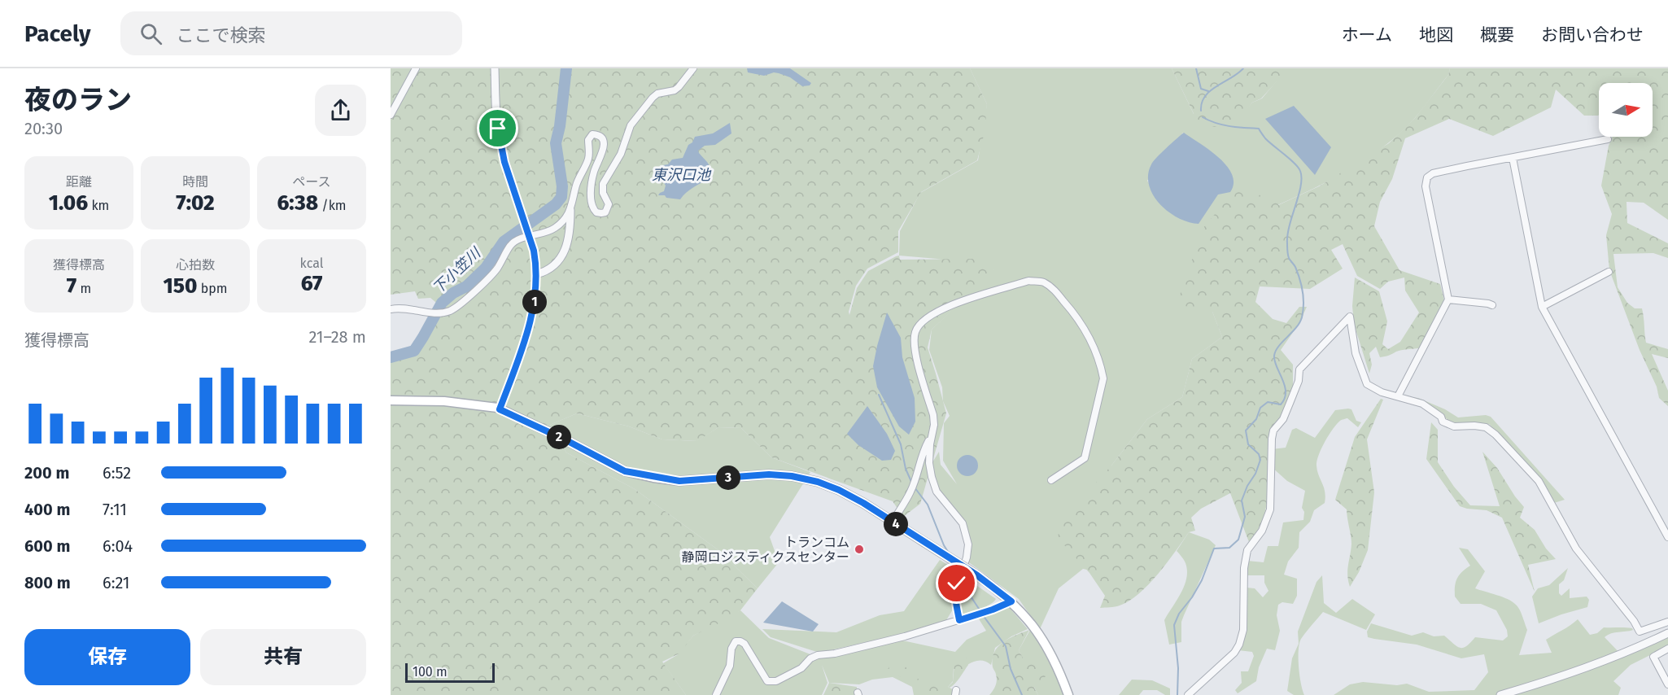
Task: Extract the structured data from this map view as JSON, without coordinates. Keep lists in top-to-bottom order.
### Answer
{
  "water": ["東沢口池", "下小笠川"],
  "places": ["トランコム 静岡ロジスティクスセンター"],
  "scale_bar": "100 m",
  "north": "right",
  "page": {
    "header": "Pacely",
    "search": "ここで検索",
    "nav": [
      "ホーム",
      "地図",
      "概要",
      "お問い合わせ"
    ],
    "heading": ["夜のラン", "20:30"],
    "stats": [
      ["距離", "1.06 km"],
      ["時間", "7:02"],
      ["ペース", "6:38 /km"],
      ["獲得標高", "7 m"],
      ["心拍数", "150 bpm"],
      ["kcal", "67"]
    ],
    "pins": [
      "1",
      "2",
      "3",
      "4"
    ],
    "chart": ["獲得標高", "21–28 m"],
    "list": [
      {
        "name": "200 m",
        "note": "6:52"
      },
      {
        "name": "400 m",
        "note": "7:11"
      },
      {
        "name": "600 m",
        "note": "6:04"
      },
      {
        "name": "800 m",
        "note": "6:21"
      }
    ],
    "buttons": ["保存", "共有"],
    "scale": "100 m"
  }
}
